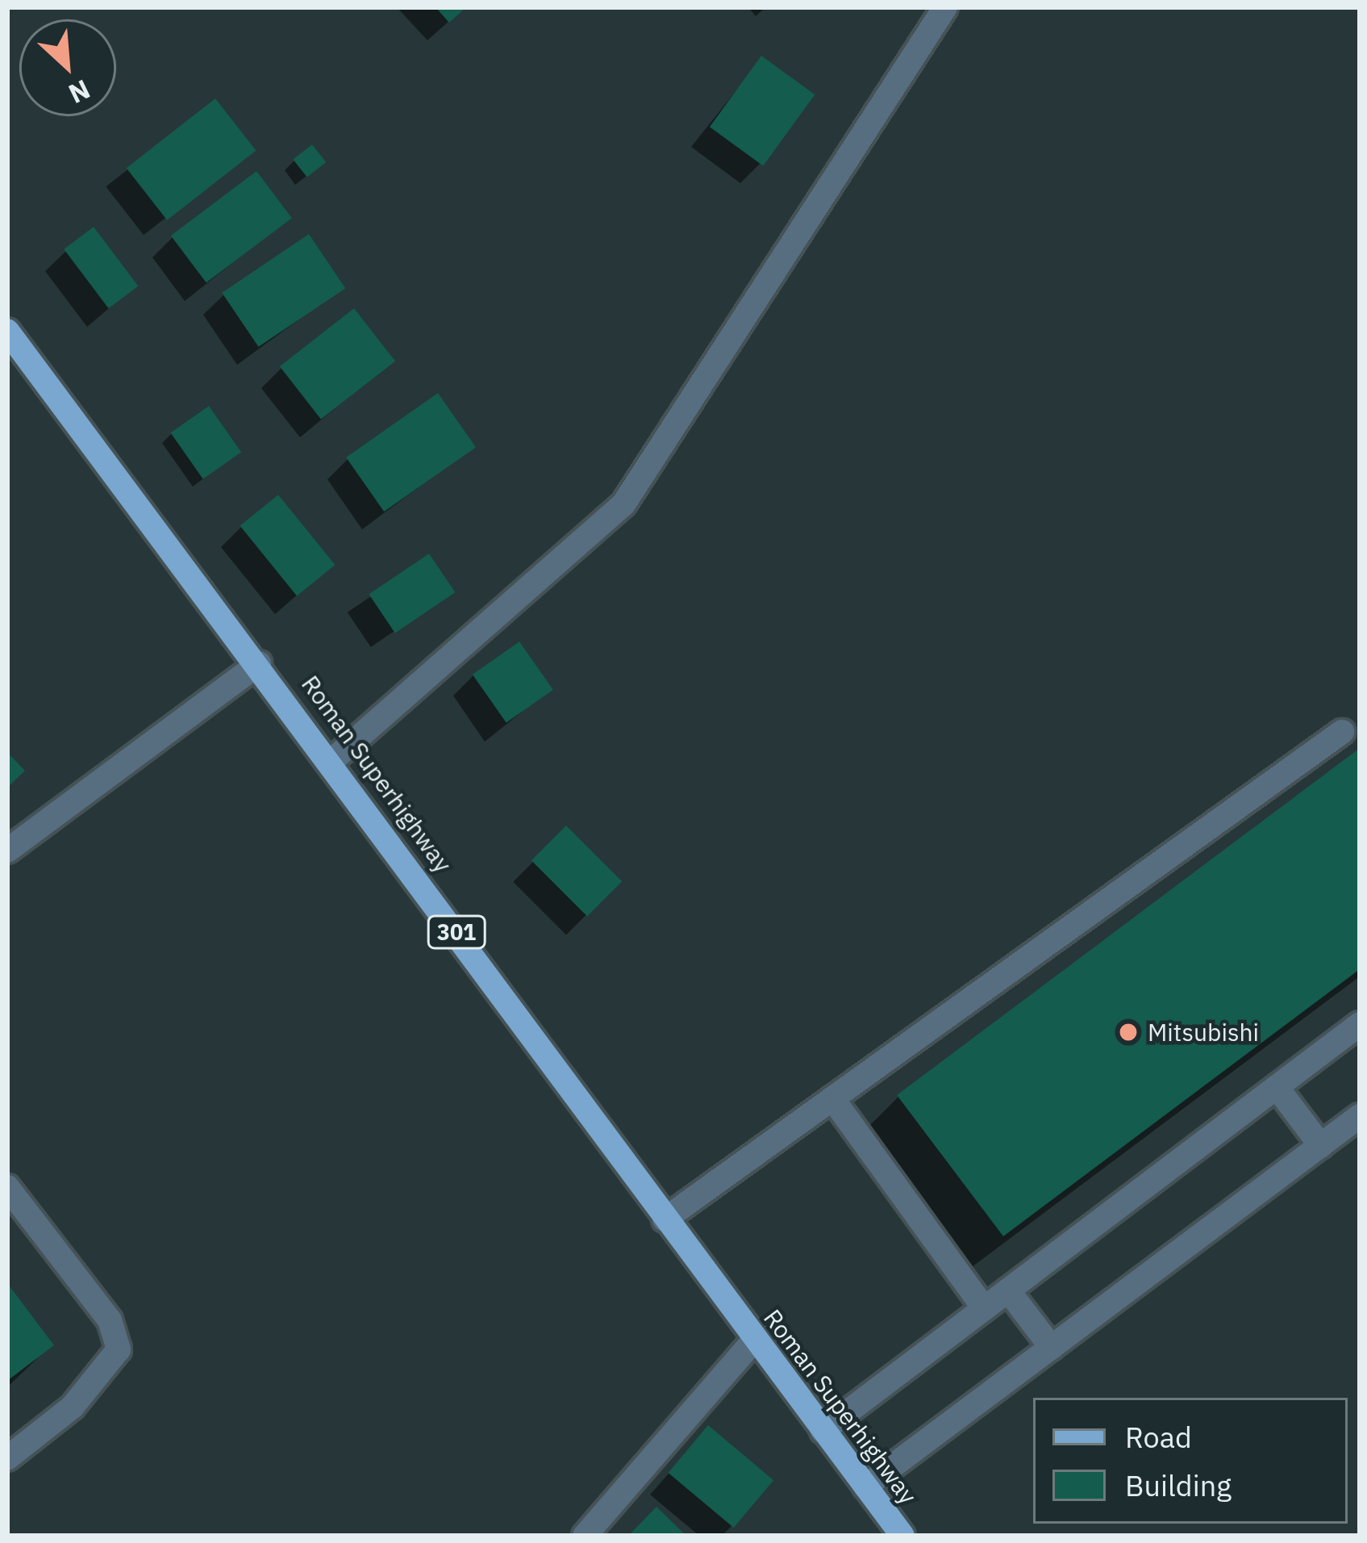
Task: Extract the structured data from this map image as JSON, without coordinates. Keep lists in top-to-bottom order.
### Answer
{
  "streets": {
    "main road": ["Roman Superhighway", "301"]
  },
  "places": ["Mitsubishi"],
  "legend": ["Road", "Building"],
  "north": "bottom right"
}
